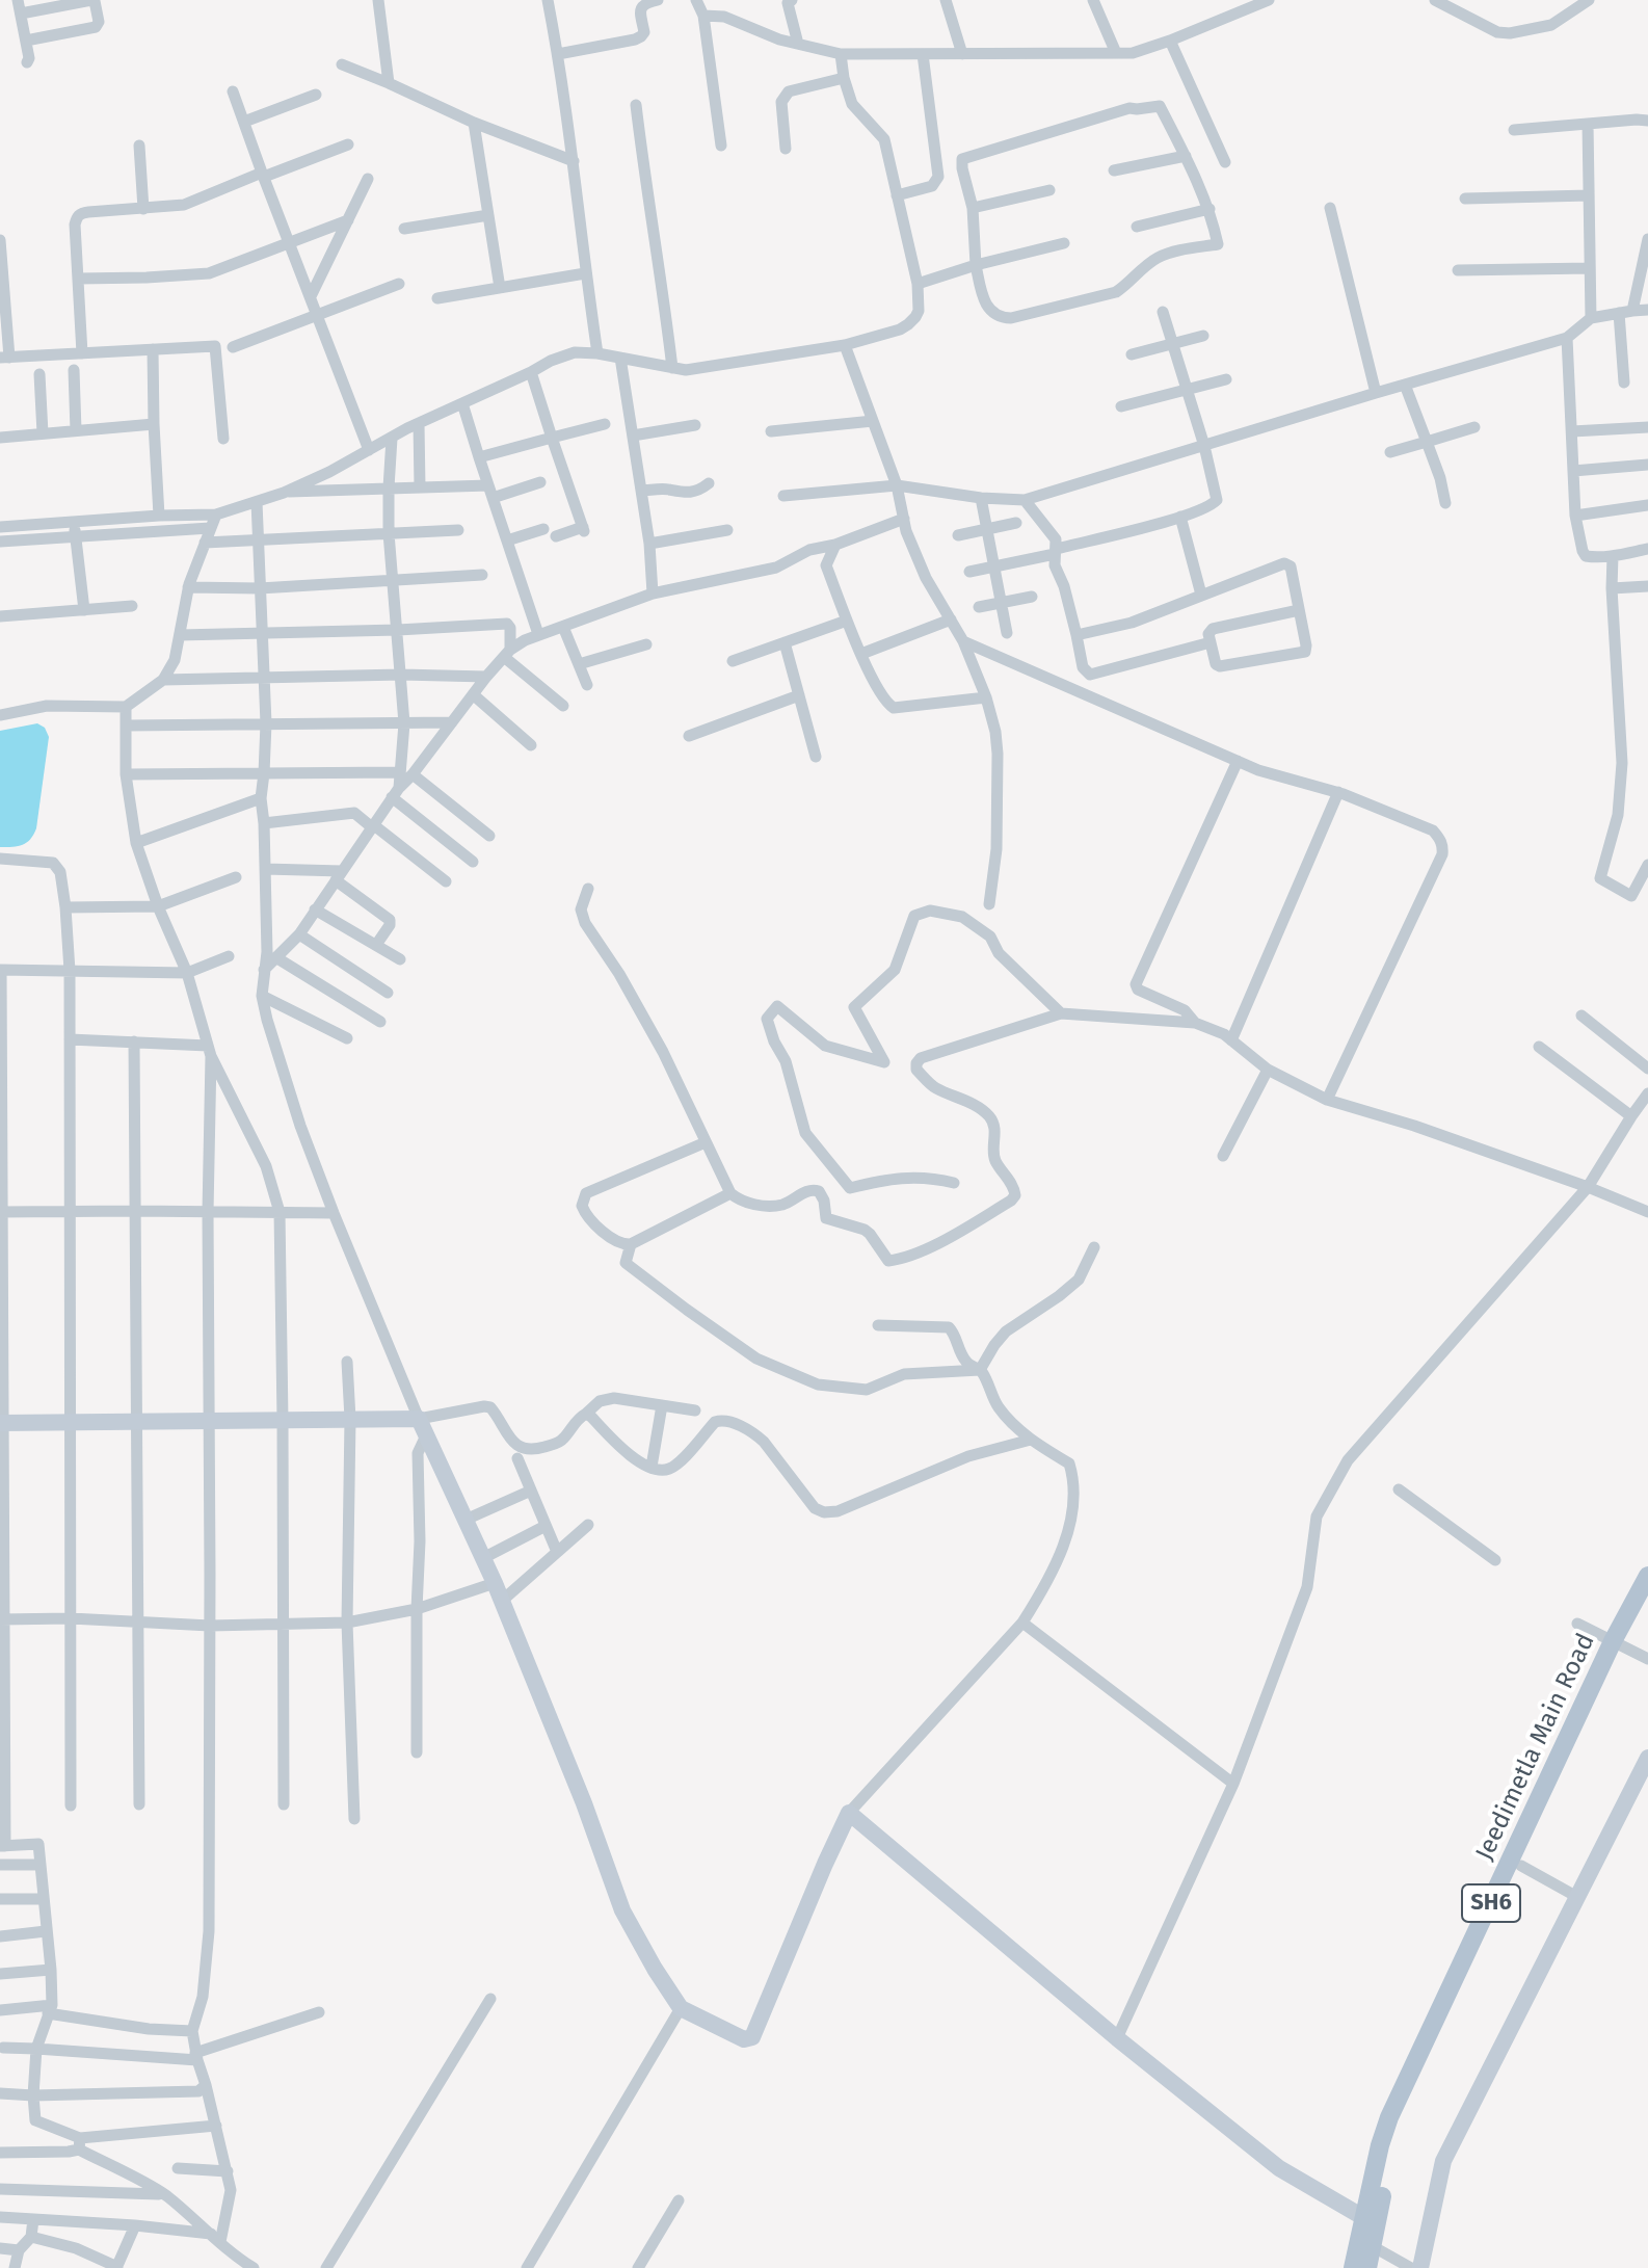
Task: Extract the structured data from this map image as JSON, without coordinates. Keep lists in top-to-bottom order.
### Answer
{
  "streets": {
    "main road": ["Jeedimetla Main Road", "SH6"]
  }
}
